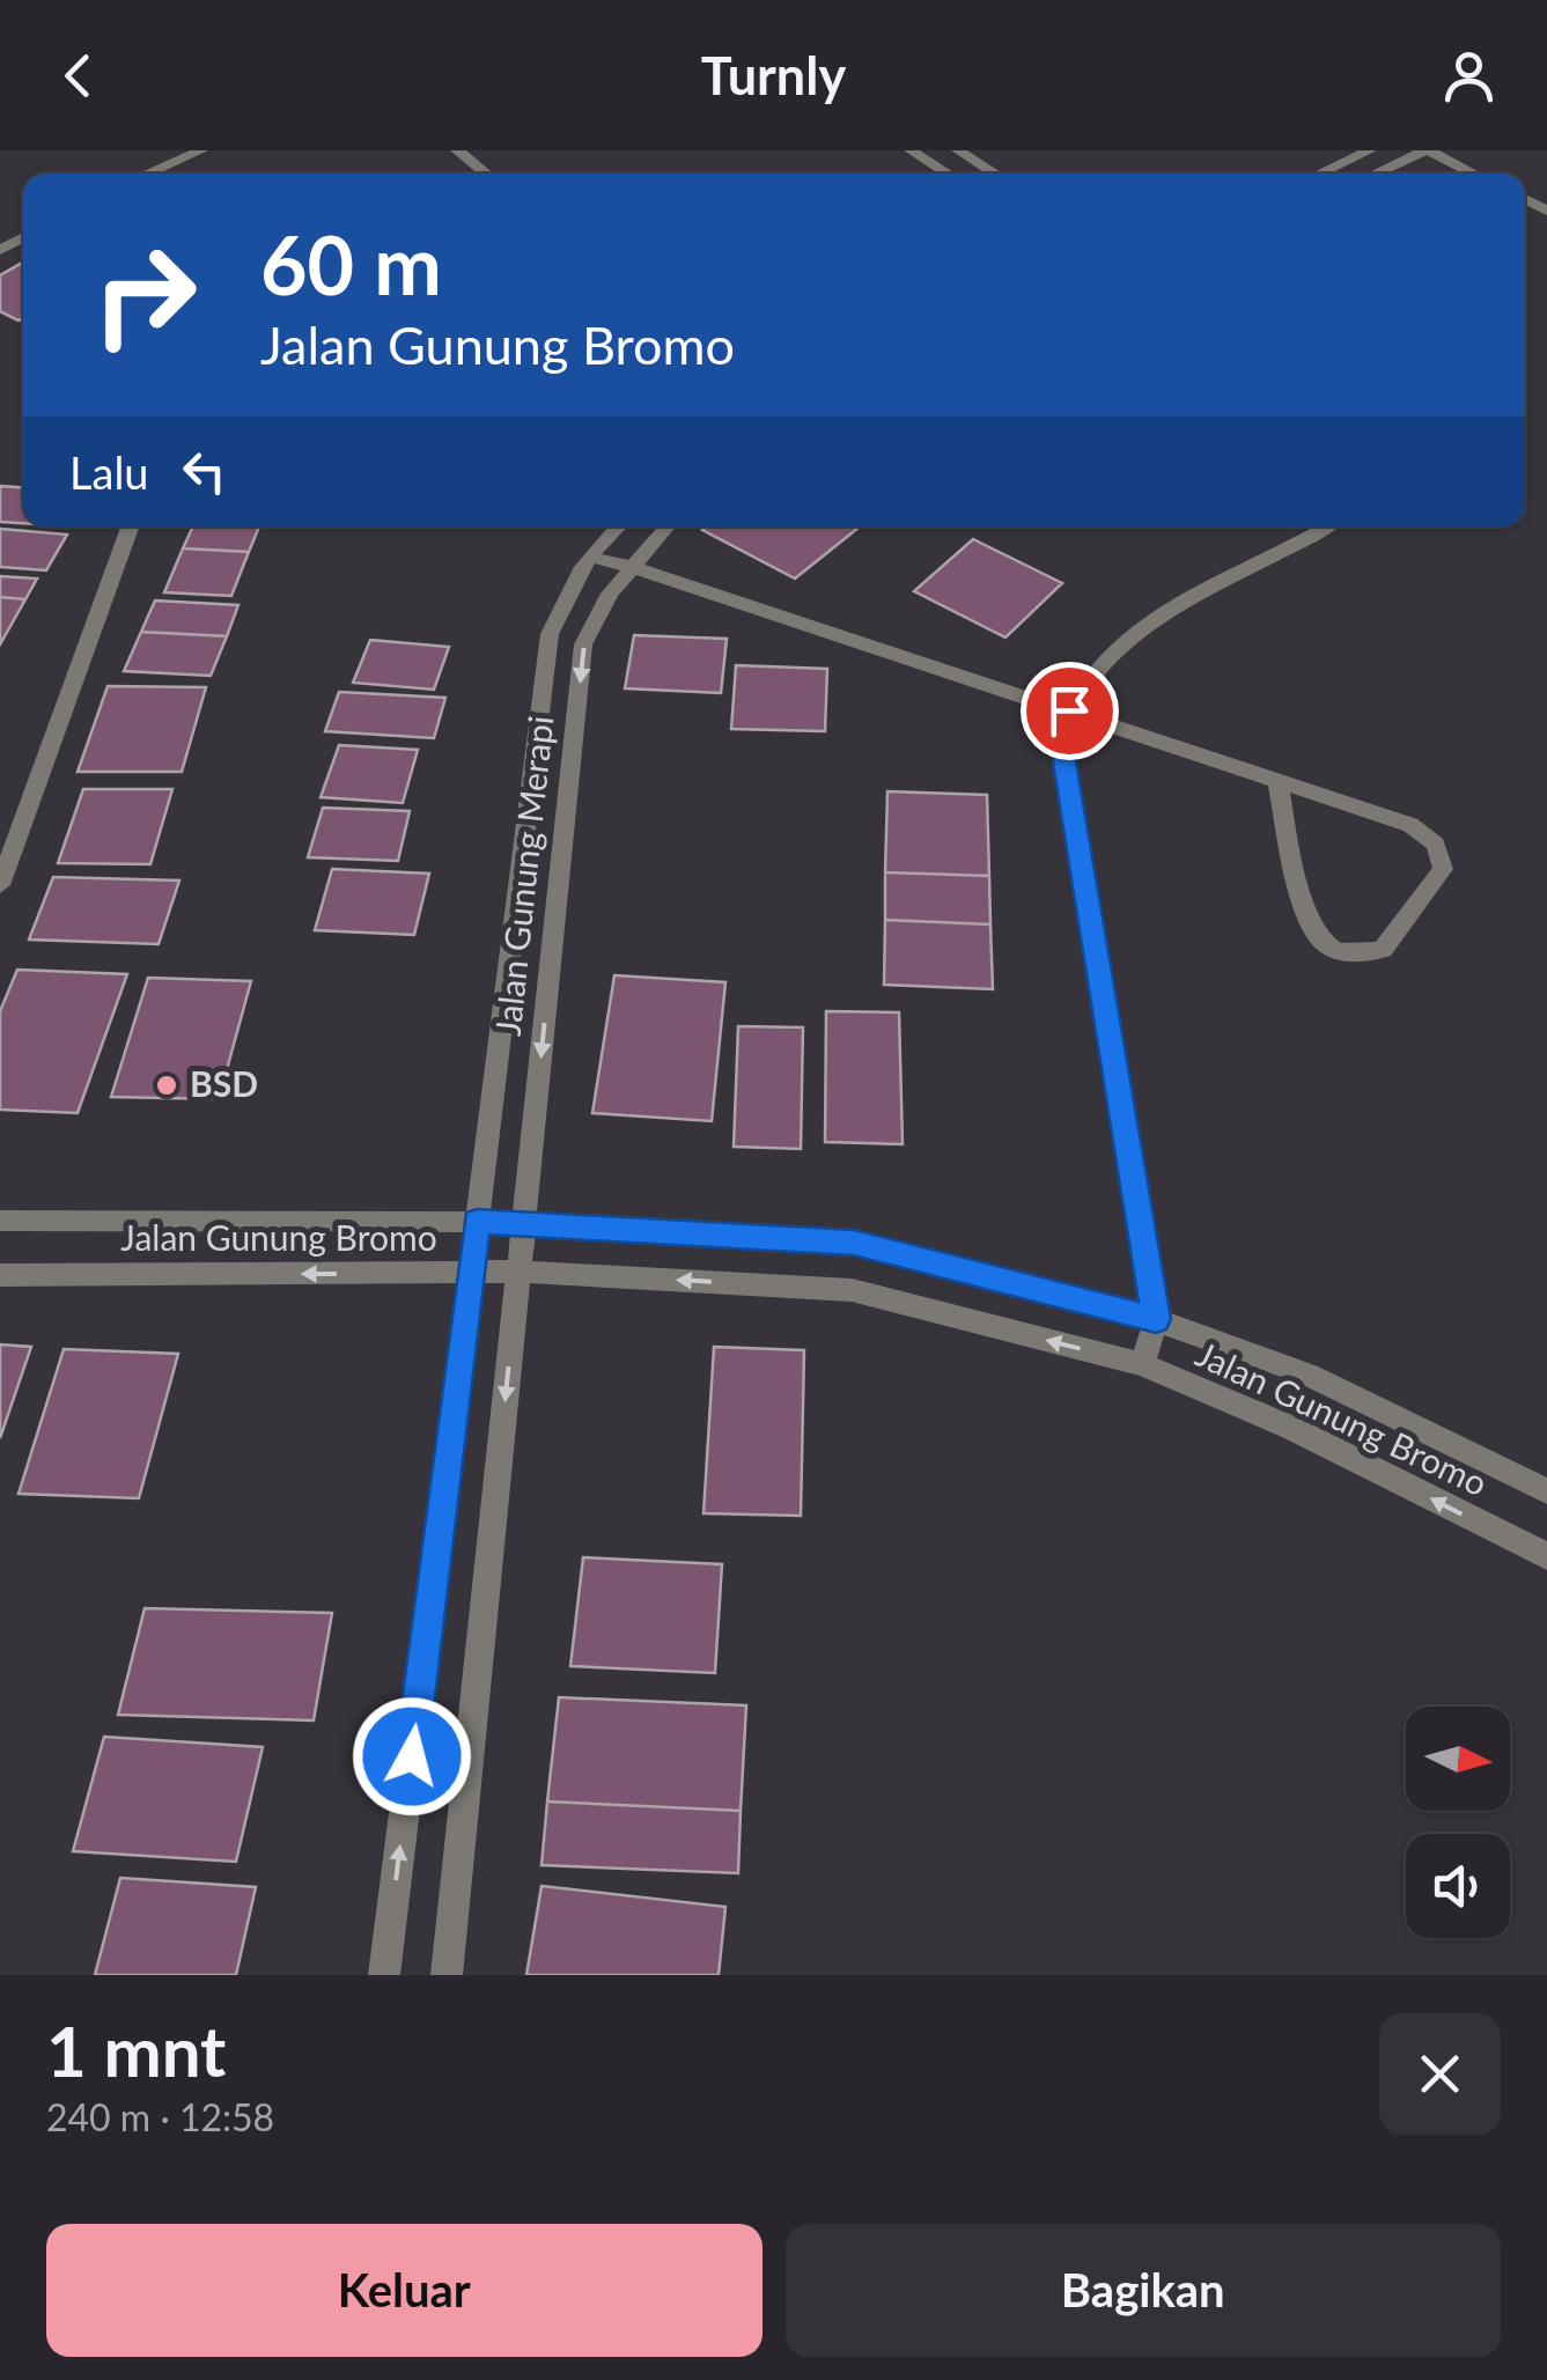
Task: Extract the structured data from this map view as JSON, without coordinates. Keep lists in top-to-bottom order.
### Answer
{
  "streets": {
    "street": ["Jalan Gunung Merapi", "Jalan Gunung Bromo"]
  },
  "crossings": [
    ["Jalan Gunung Merapi", "Jalan Gunung Bromo"]
  ],
  "places": ["BSD"],
  "north": "right",
  "page": {
    "header": "Turnly",
    "turn": ["60 m", "Jalan Gunung Bromo"],
    "then": "Lalu",
    "heading": ["1 mnt", "240 m · 12:58"],
    "buttons": ["Keluar", "Bagikan"]
  }
}
